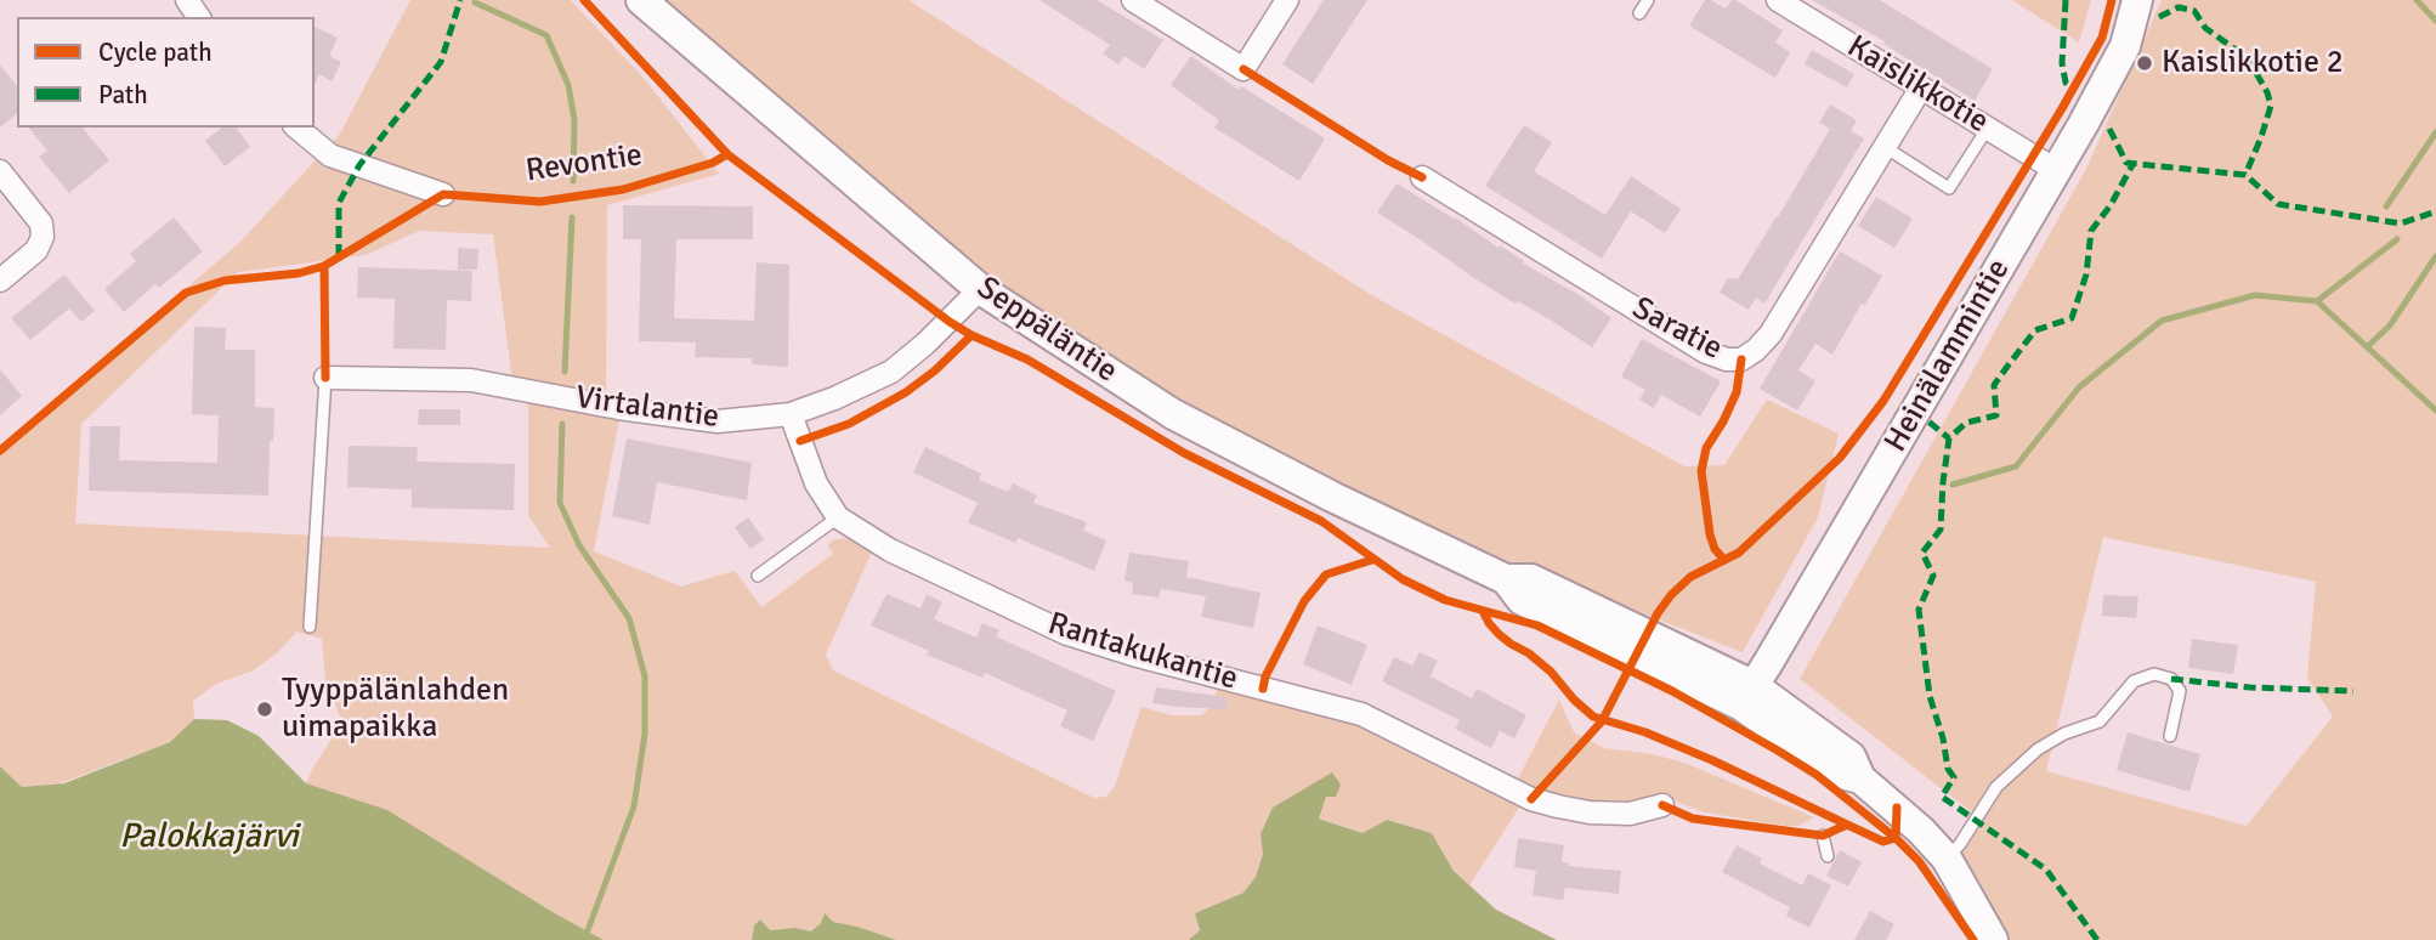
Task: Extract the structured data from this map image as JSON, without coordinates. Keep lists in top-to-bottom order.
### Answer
{
  "streets": {
    "main road": ["Seppäläntie", "Heinälammintie"],
    "street": [
      "Kaislikkotie",
      "Saratie",
      "Virtalantie",
      "Rantakukantie"
    ],
    "cycle path": ["Revontie"]
  },
  "crossings": [
    ["Kaislikkotie", "Saratie"],
    ["Kaislikkotie", "Heinälammintie"],
    ["Seppäläntie", "Heinälammintie"],
    ["Seppäläntie", "Virtalantie"],
    ["Virtalantie", "Rantakukantie"]
  ],
  "water": ["Palokkajärvi"],
  "places": ["Kaislikkotie 2", "Tyyppälänlahden uimapaikka"],
  "legend": ["Cycle path", "Path"]
}
